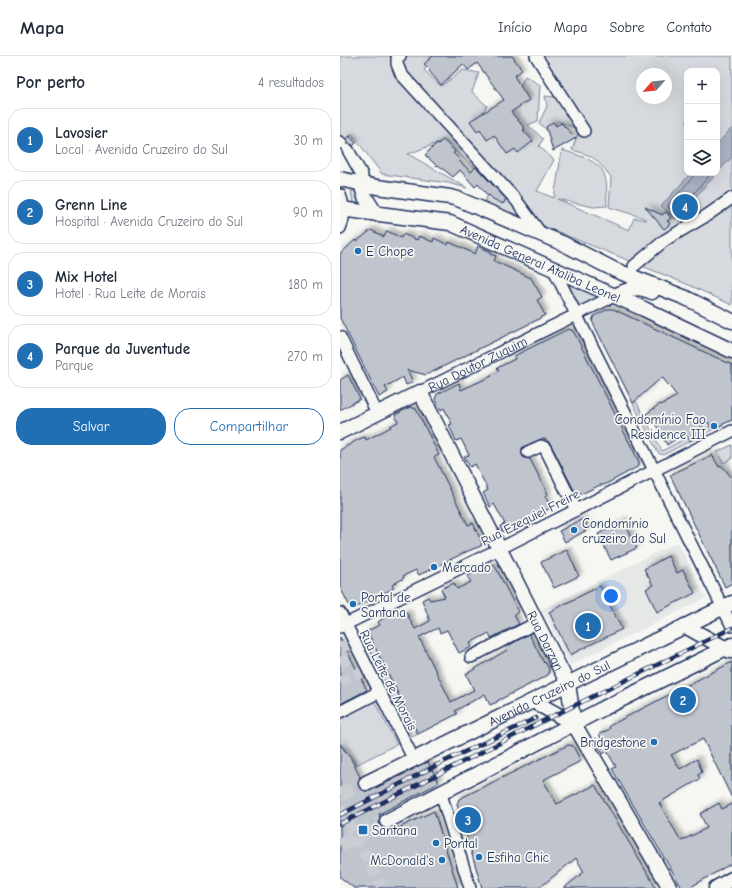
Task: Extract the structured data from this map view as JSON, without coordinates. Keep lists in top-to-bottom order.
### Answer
{
  "streets": {
    "main road": [
      "Avenida General Ataliba Leonel",
      "Rua Doutor Zuquim",
      "Rua Darzan",
      "Avenida Cruzeiro do Sul"
    ],
    "street": ["Rua Ezequiel Freire", "Rua Leite de Morais"]
  },
  "crossings": [
    ["Avenida General Ataliba Leonel", "Rua Doutor Zuquim"],
    ["Rua Doutor Zuquim", "Rua Darzan"],
    ["Rua Ezequiel Freire", "Rua Darzan"],
    ["Rua Ezequiel Freire", "Rua Leite de Morais"],
    ["Rua Darzan", "Avenida Cruzeiro do Sul"],
    ["Rua Leite de Morais", "Avenida Cruzeiro do Sul"]
  ],
  "places": {
    "other": [
      "E Chope",
      "Condomínio Fao Residence III",
      "Condomínio cruzeiro do Sul",
      "Mercado",
      "Portal de Santana",
      "Bridgestone",
      "Pontal",
      "Esfiha Chic",
      "McDonald's"
    ],
    "transit": ["Santana"]
  },
  "north": "bottom left",
  "page": {
    "header": "Mapa",
    "nav": [
      "Início",
      "Mapa",
      "Sobre",
      "Contato"
    ],
    "heading": ["Por perto", "4 resultados"],
    "map_buttons": ["+", "−"],
    "list": [
      {
        "mark": "1",
        "name": "Lavosier",
        "note": "Local · Avenida Cruzeiro do Sul",
        "value": "30 m"
      },
      {
        "mark": "2",
        "name": "Grenn Line",
        "note": "Hospital · Avenida Cruzeiro do Sul",
        "value": "90 m"
      },
      {
        "mark": "3",
        "name": "Mix Hotel",
        "note": "Hotel · Rua Leite de Morais",
        "value": "180 m"
      },
      {
        "mark": "4",
        "name": "Parque da Juventude",
        "note": "Parque",
        "value": "270 m"
      }
    ],
    "pins": [
      "4",
      "1",
      "2",
      "3"
    ],
    "buttons": ["Salvar", "Compartilhar"]
  }
}
